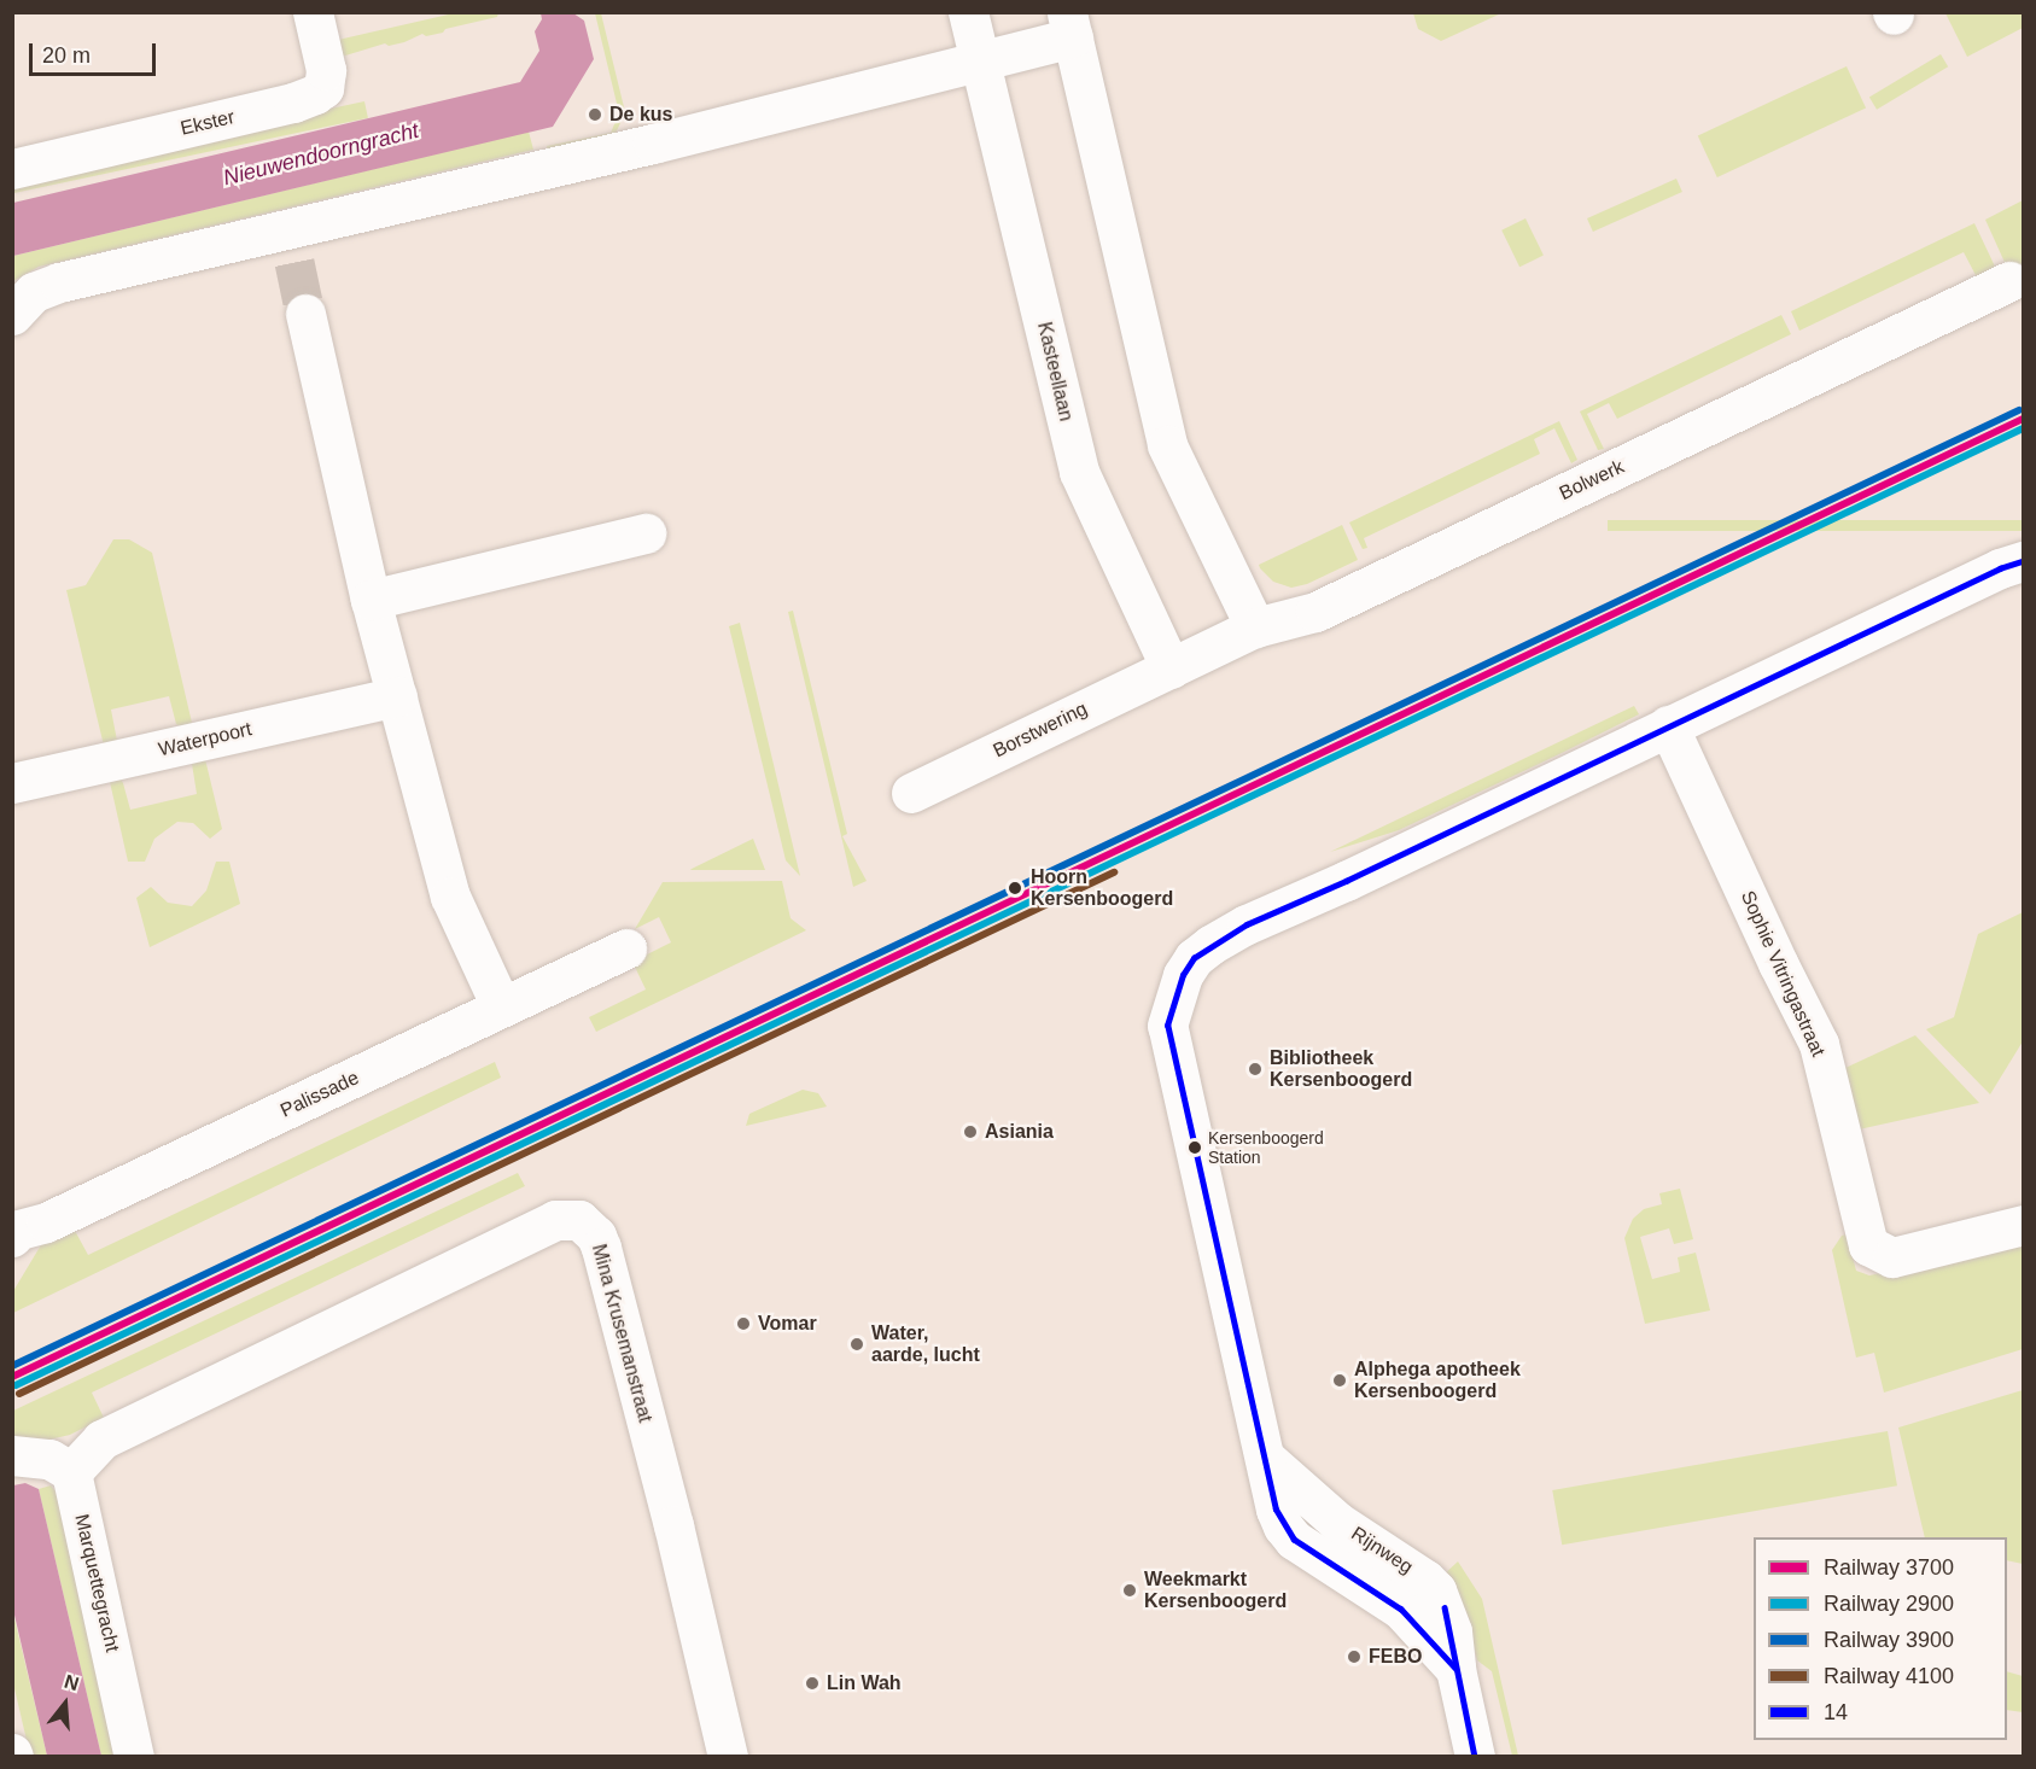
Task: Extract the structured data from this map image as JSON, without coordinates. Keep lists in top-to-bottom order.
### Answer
{
  "streets": {
    "street": [
      "Ekster",
      "Kasteellaan",
      "Bolwerk",
      "Borstwering",
      "Waterpoort",
      "Sophie Vitringastraat",
      "Palissade",
      "Mina Krusemanstraat",
      "Rijnweg",
      "Marquettegracht"
    ]
  },
  "crossings": [
    ["Kasteellaan", "Bolwerk"],
    ["Kasteellaan", "Borstwering"],
    ["Bolwerk", "Borstwering"],
    ["Sophie Vitringastraat", "Rijnweg"],
    ["Mina Krusemanstraat", "Marquettegracht"]
  ],
  "water": ["Nieuwendoorngracht"],
  "places": [
    "De kus",
    "Hoorn Kersenboogerd",
    "Bibliotheek Kersenboogerd",
    "Asiania",
    "Kersenboogerd Station",
    "Vomar",
    "Water, aarde, lucht",
    "Alphega apotheek Kersenboogerd",
    "Weekmarkt Kersenboogerd",
    "FEBO",
    "Lin Wah"
  ],
  "lines": [
    "rail line 3900",
    "rail line 3700",
    "rail line 2900",
    "transit line 14",
    "rail line 4100"
  ],
  "legend": [
    "Railway 3700",
    "Railway 2900",
    "Railway 3900",
    "Railway 4100",
    "14"
  ],
  "scale_bar": "20 m",
  "north": "top"
}
